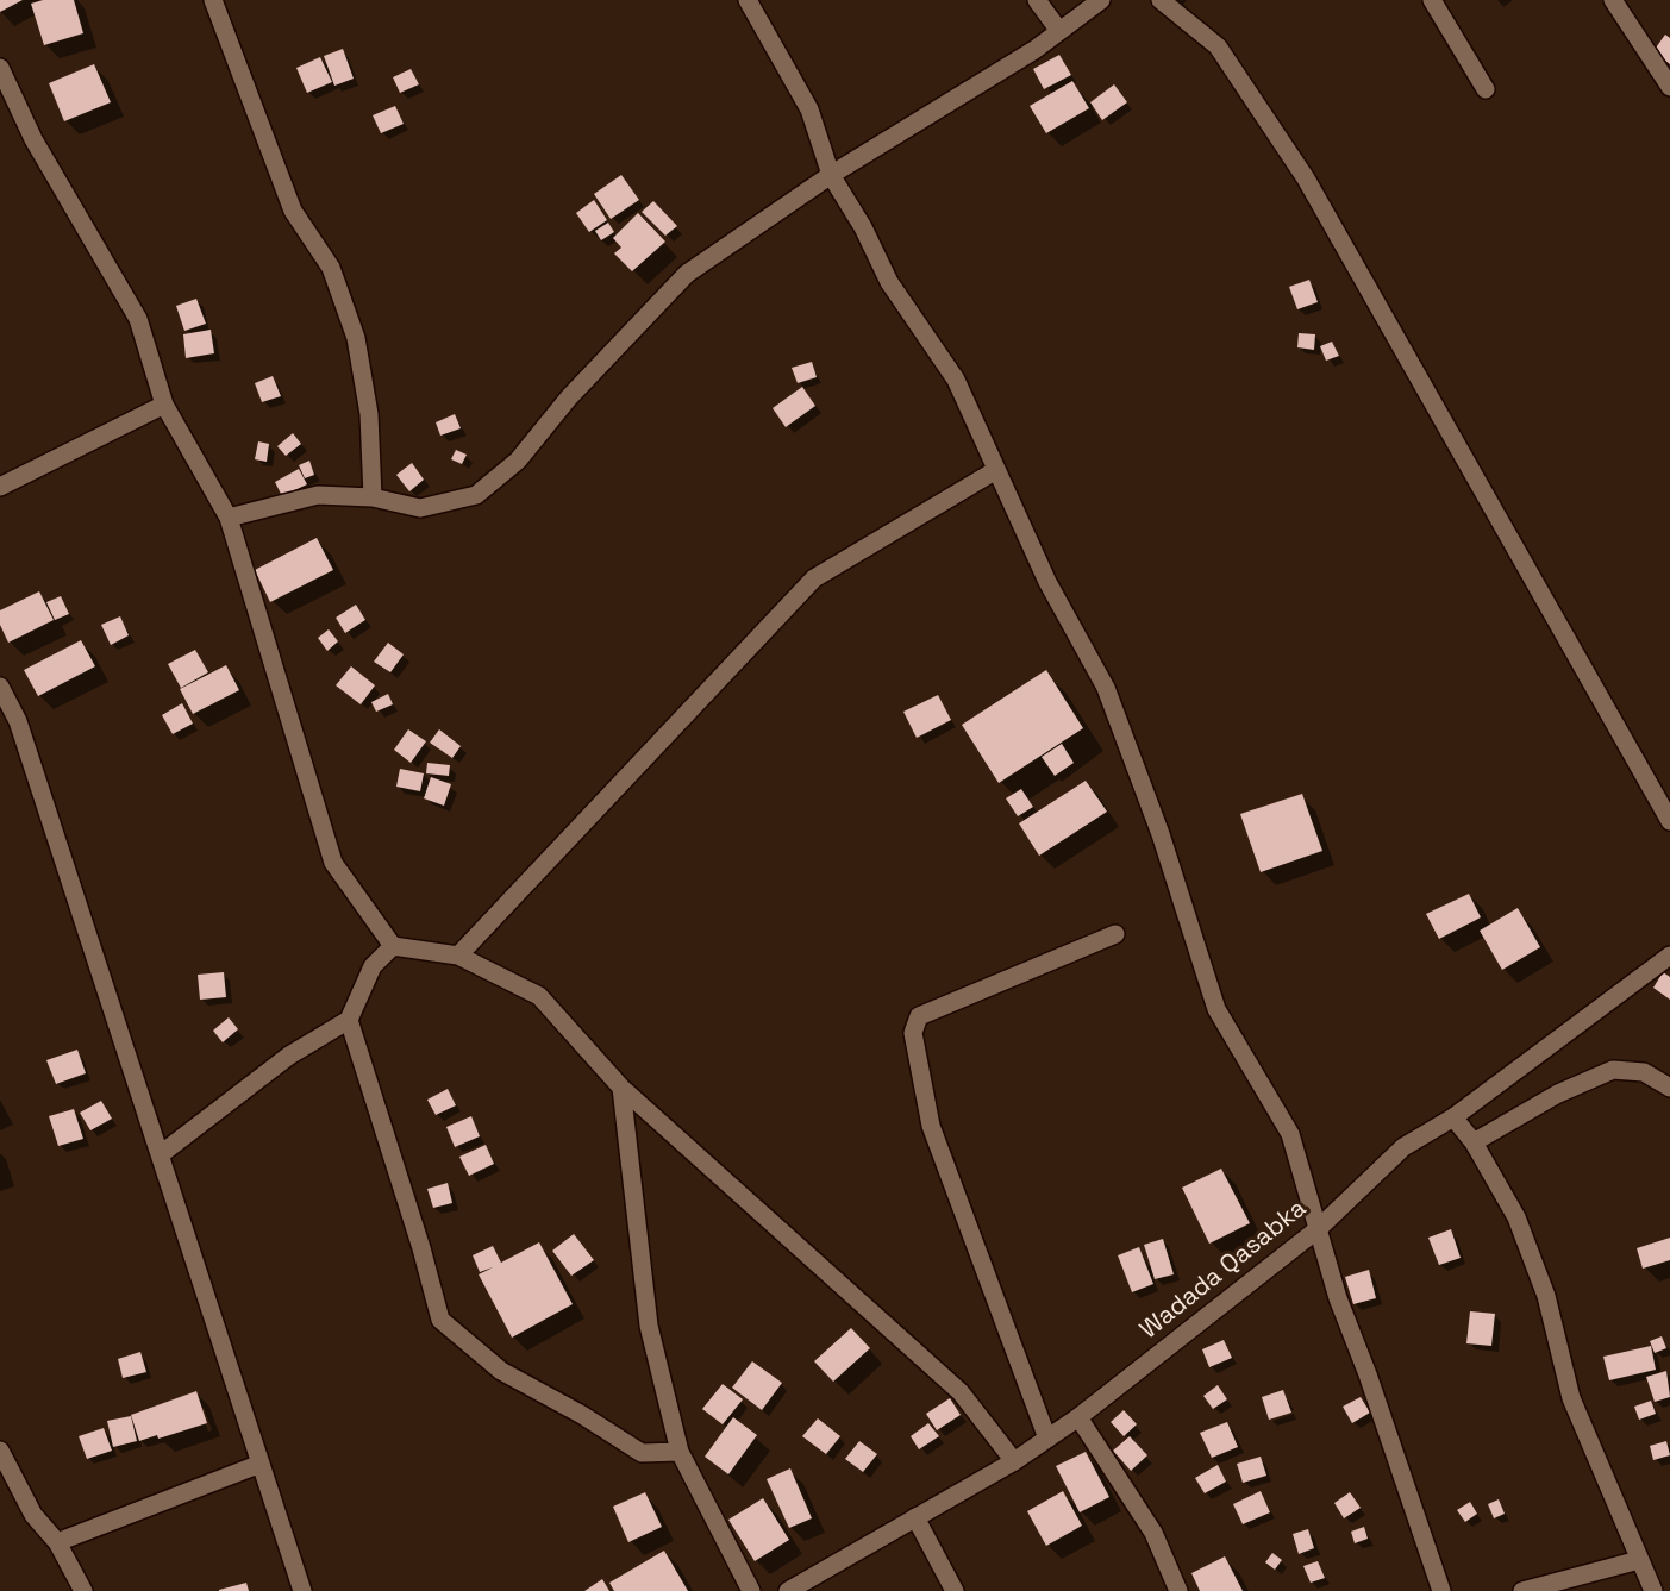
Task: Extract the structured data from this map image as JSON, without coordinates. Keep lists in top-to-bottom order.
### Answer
{
  "streets": {
    "street": ["Wadada Qasabka"]
  }
}
